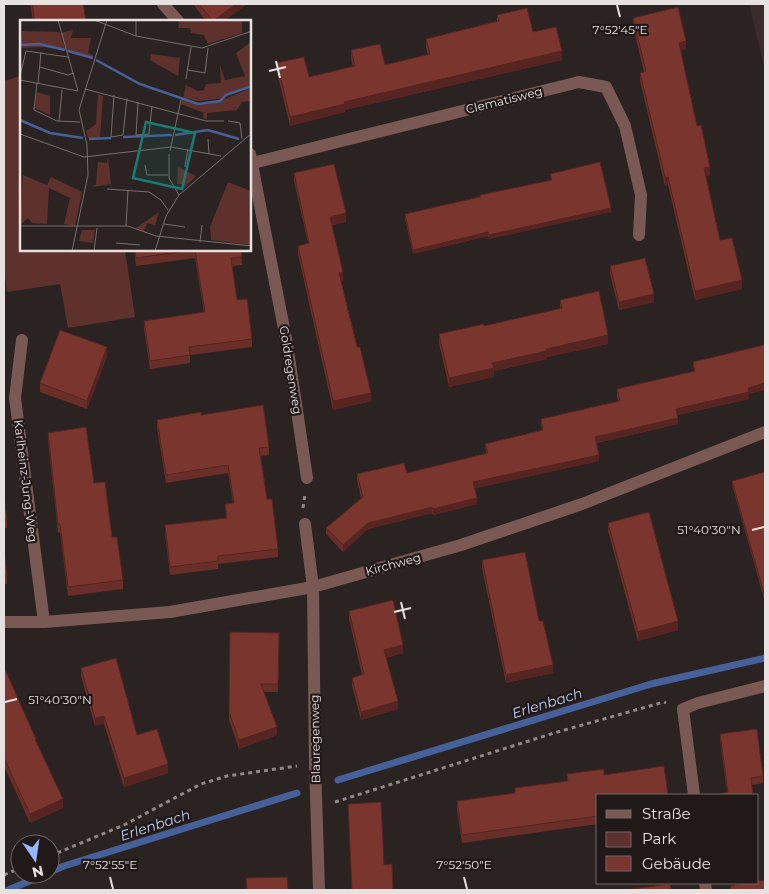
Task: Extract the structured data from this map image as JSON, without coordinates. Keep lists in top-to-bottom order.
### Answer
{
  "streets": {
    "street": [
      "Clematisweg",
      "Goldregenweg",
      "Karlheinz-Jung-Weg",
      "Kirchweg",
      "Blauregenweg"
    ]
  },
  "crossings": [
    ["Clematisweg", "Goldregenweg"],
    ["Karlheinz-Jung-Weg", "Kirchweg"],
    ["Kirchweg", "Blauregenweg"]
  ],
  "water": ["Erlenbach"],
  "legend": ["Straße", "Park", "Gebäude"],
  "north": "bottom",
  "coordinates": [
    "7°52'45\"E",
    "51°40'30\"N",
    "7°52'55\"E",
    "7°52'50\"E"
  ]
}
